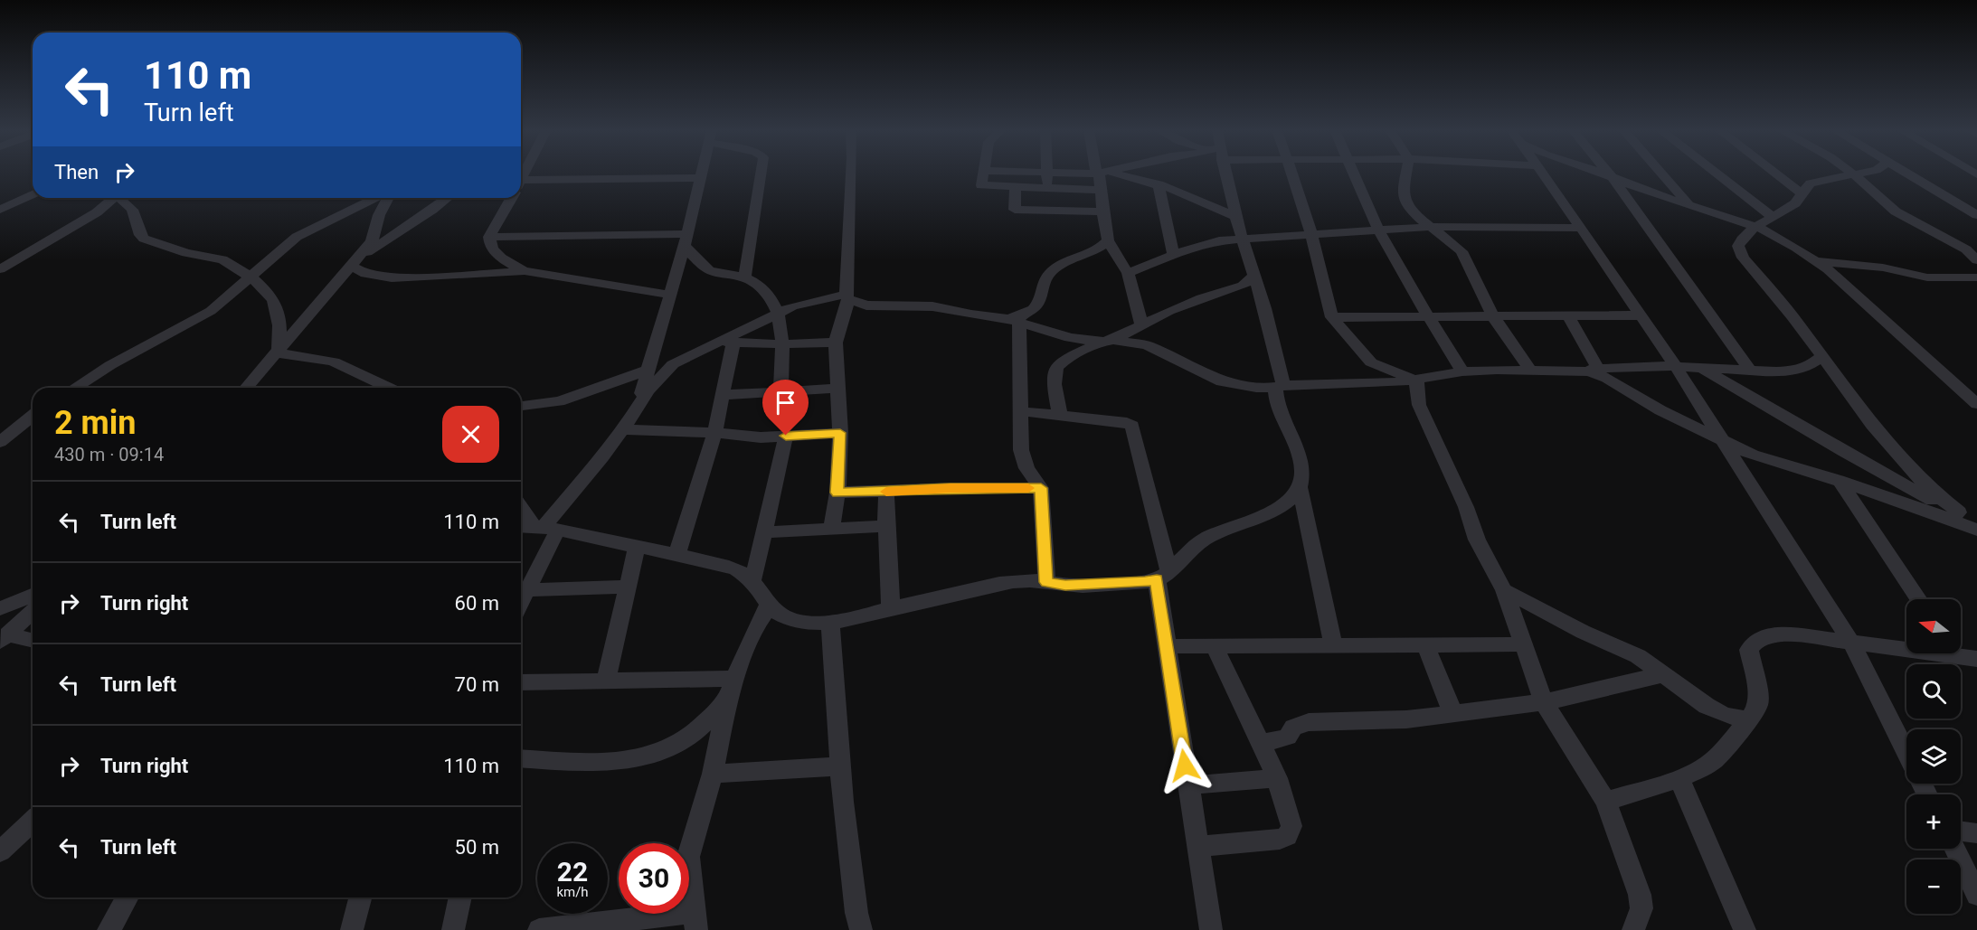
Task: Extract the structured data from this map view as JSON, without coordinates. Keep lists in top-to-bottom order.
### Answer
{
  "north": "left",
  "page": {
    "turn": ["110 m", "Turn left"],
    "then": "Then",
    "heading": ["2 min", "430 m · 09:14"],
    "list": [
      {
        "name": "Turn left",
        "value": "110 m"
      },
      {
        "name": "Turn right",
        "value": "60 m"
      },
      {
        "name": "Turn left",
        "value": "70 m"
      },
      {
        "name": "Turn right",
        "value": "110 m"
      },
      {
        "name": "Turn left",
        "value": "50 m"
      }
    ],
    "map_buttons": ["+", "−"],
    "speed": "22 km/h",
    "limit": "30"
  }
}
